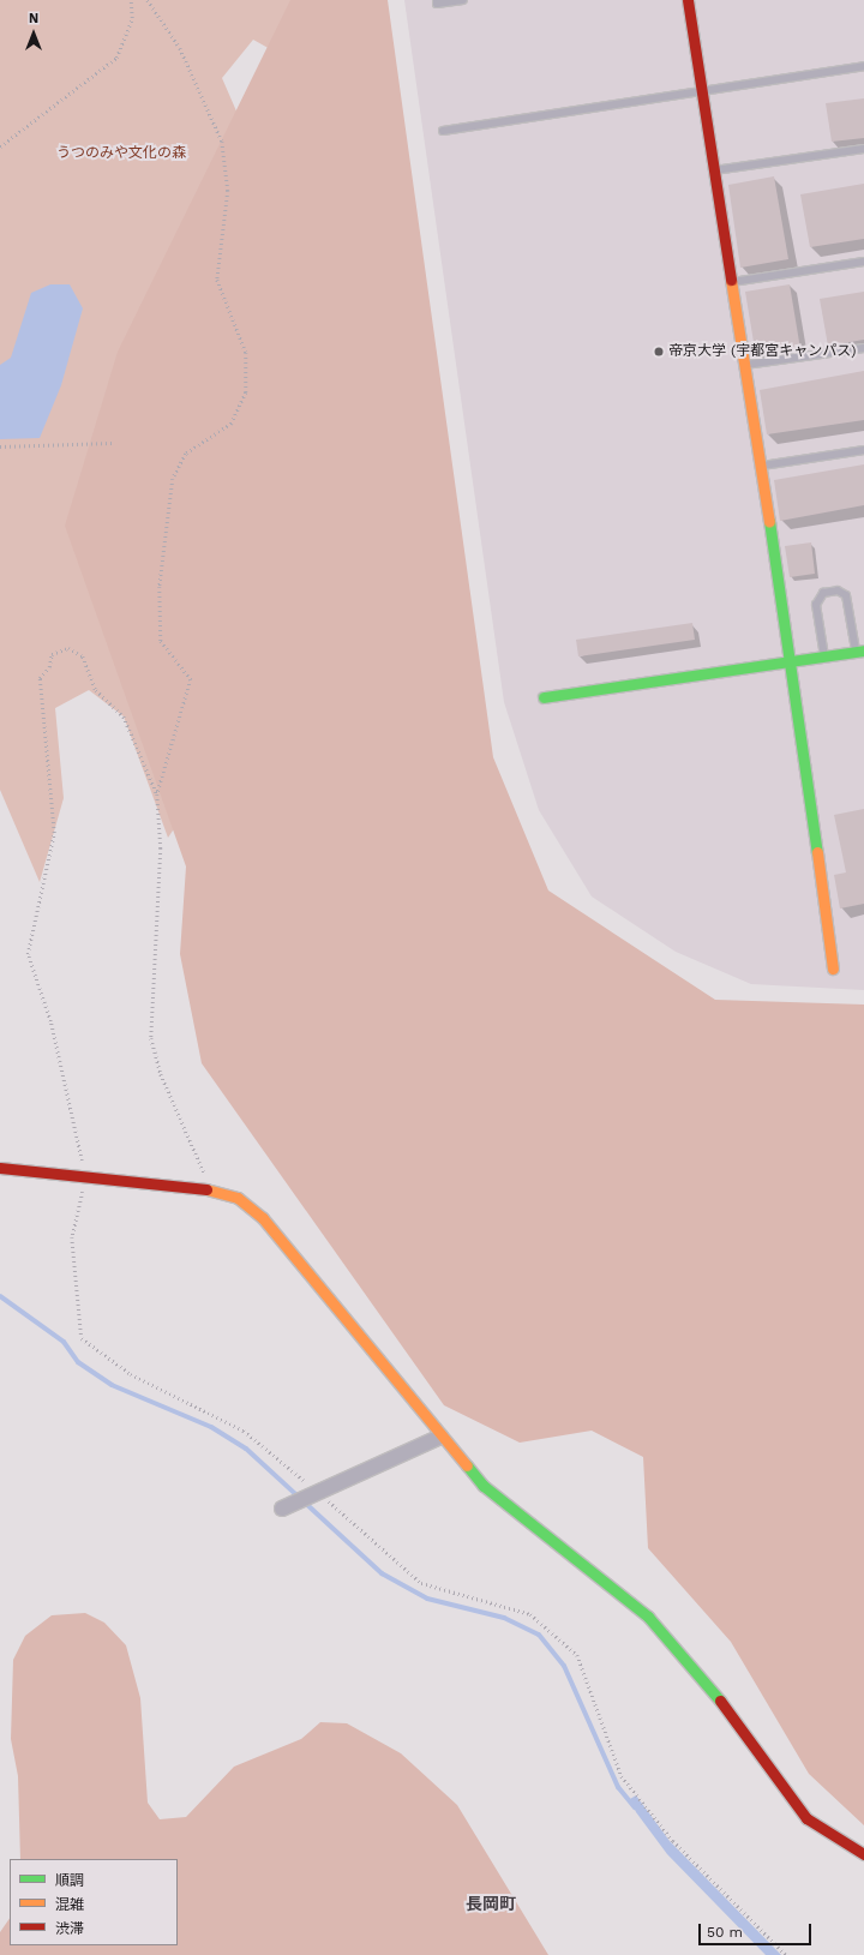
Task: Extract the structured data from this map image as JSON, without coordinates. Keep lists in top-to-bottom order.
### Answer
{
  "districts": ["長岡町"],
  "parks": ["うつのみや文化の森"],
  "places": ["帝京大学 (宇都宮キャンパス)"],
  "legend": ["順調", "混雑", "渋滞"],
  "scale_bar": "50 m",
  "north": "top"
}
